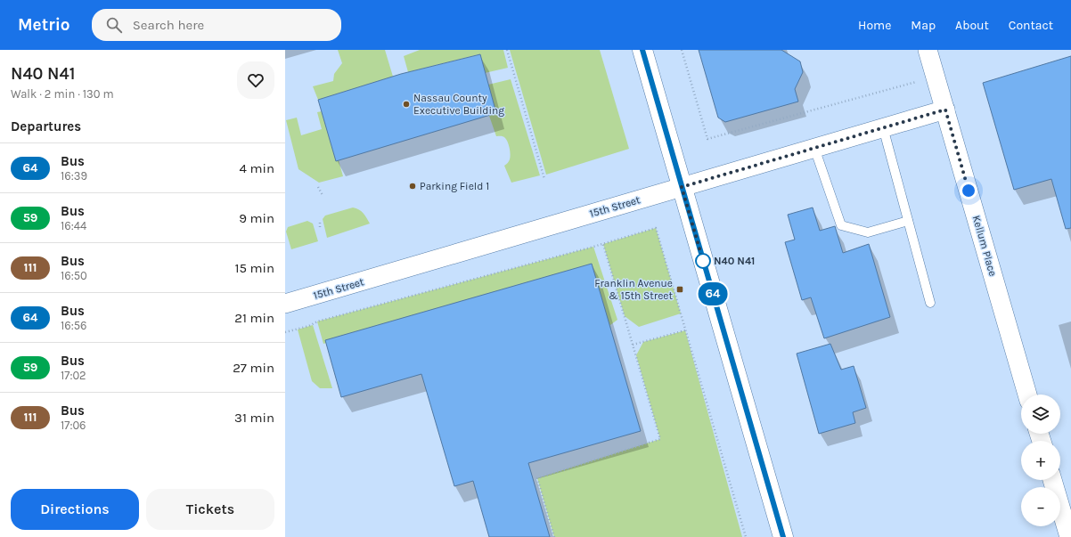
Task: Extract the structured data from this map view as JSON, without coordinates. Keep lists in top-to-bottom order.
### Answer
{
  "streets": {
    "street": ["15th Street", "Kellum Place"]
  },
  "crossings": [
    ["15th Street", "Kellum Place"]
  ],
  "places": {
    "other": ["Nassau County Executive Building", "Parking Field 1", "N40 N41"],
    "transit": ["Franklin Avenue & 15th Street"]
  },
  "lines": ["bus line 64"],
  "page": {
    "header": "Metrio",
    "search": "Search here",
    "nav": [
      "Home",
      "Map",
      "About",
      "Contact"
    ],
    "heading": [
      ["N40 N41", "Walk · 2 min · 130 m"],
      "Departures"
    ],
    "on_map": "64",
    "list": [
      {
        "mark": "64",
        "name": "Bus",
        "note": "16:39",
        "value": "4 min"
      },
      {
        "mark": "59",
        "name": "Bus",
        "note": "16:44",
        "value": "9 min"
      },
      {
        "mark": "111",
        "name": "Bus",
        "note": "16:50",
        "value": "15 min"
      },
      {
        "mark": "64",
        "name": "Bus",
        "note": "16:56",
        "value": "21 min"
      },
      {
        "mark": "59",
        "name": "Bus",
        "note": "17:02",
        "value": "27 min"
      },
      {
        "mark": "111",
        "name": "Bus",
        "note": "17:06",
        "value": "31 min"
      }
    ],
    "map_buttons": ["+", "−"],
    "buttons": ["Directions", "Tickets"]
  }
}
